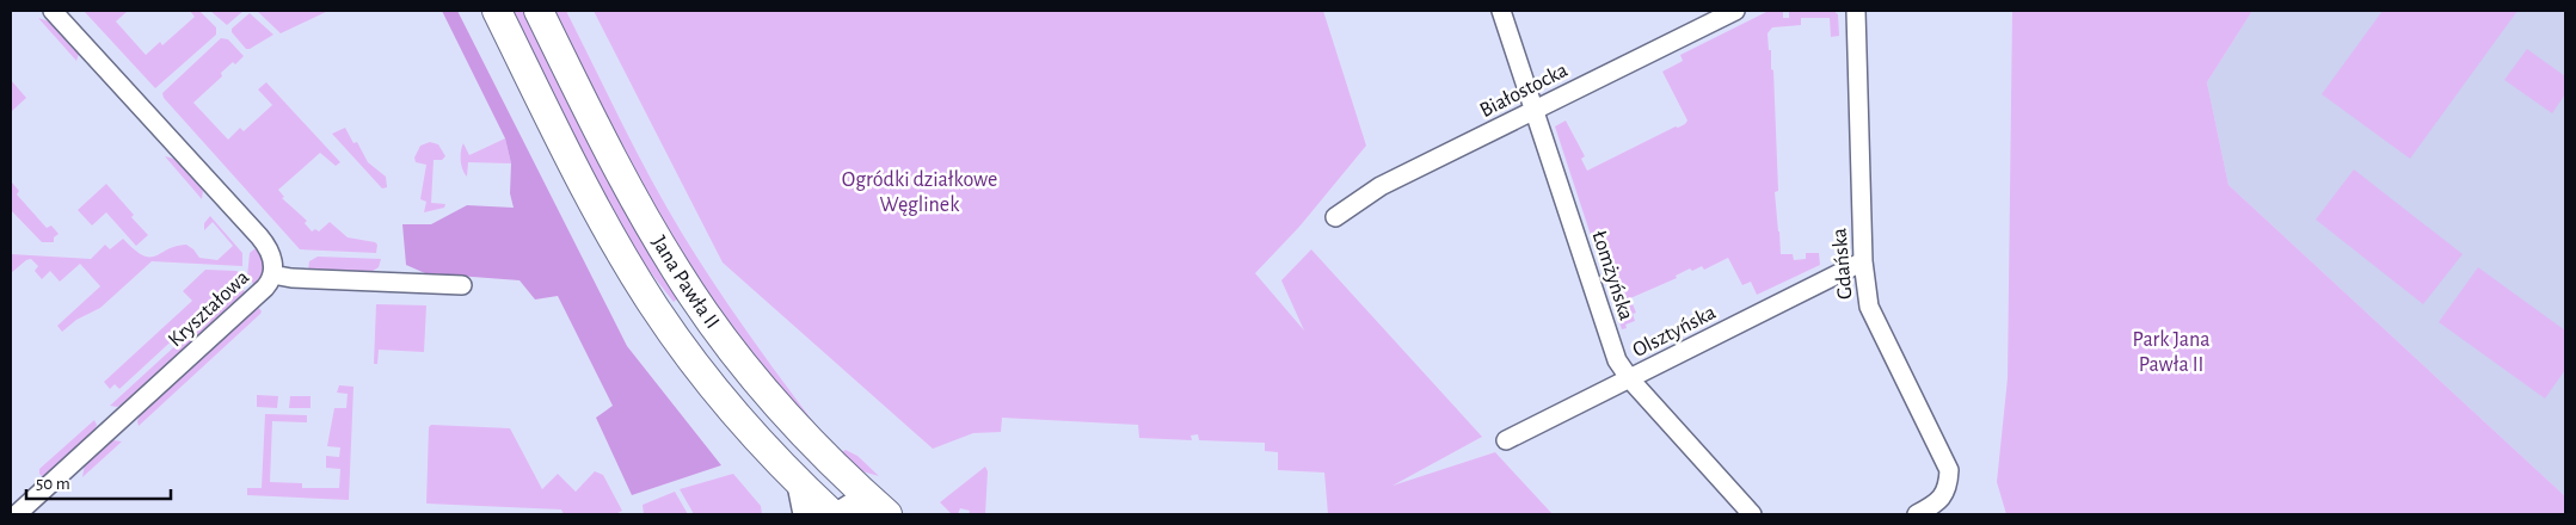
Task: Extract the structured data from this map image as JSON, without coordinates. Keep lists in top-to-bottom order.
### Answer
{
  "streets": {
    "main road": ["Jana Pawła II"],
    "street": [
      "Białostocka",
      "Gdańska",
      "Łomżyńska",
      "Kryształowa",
      "Olsztyńska"
    ]
  },
  "crossings": [
    ["Białostocka", "Łomżyńska"],
    ["Gdańska", "Olsztyńska"],
    ["Łomżyńska", "Olsztyńska"]
  ],
  "parks": ["Ogródki działkowe Węglinek", "Park Jana Pawła II"],
  "scale_bar": "50 m"
}
